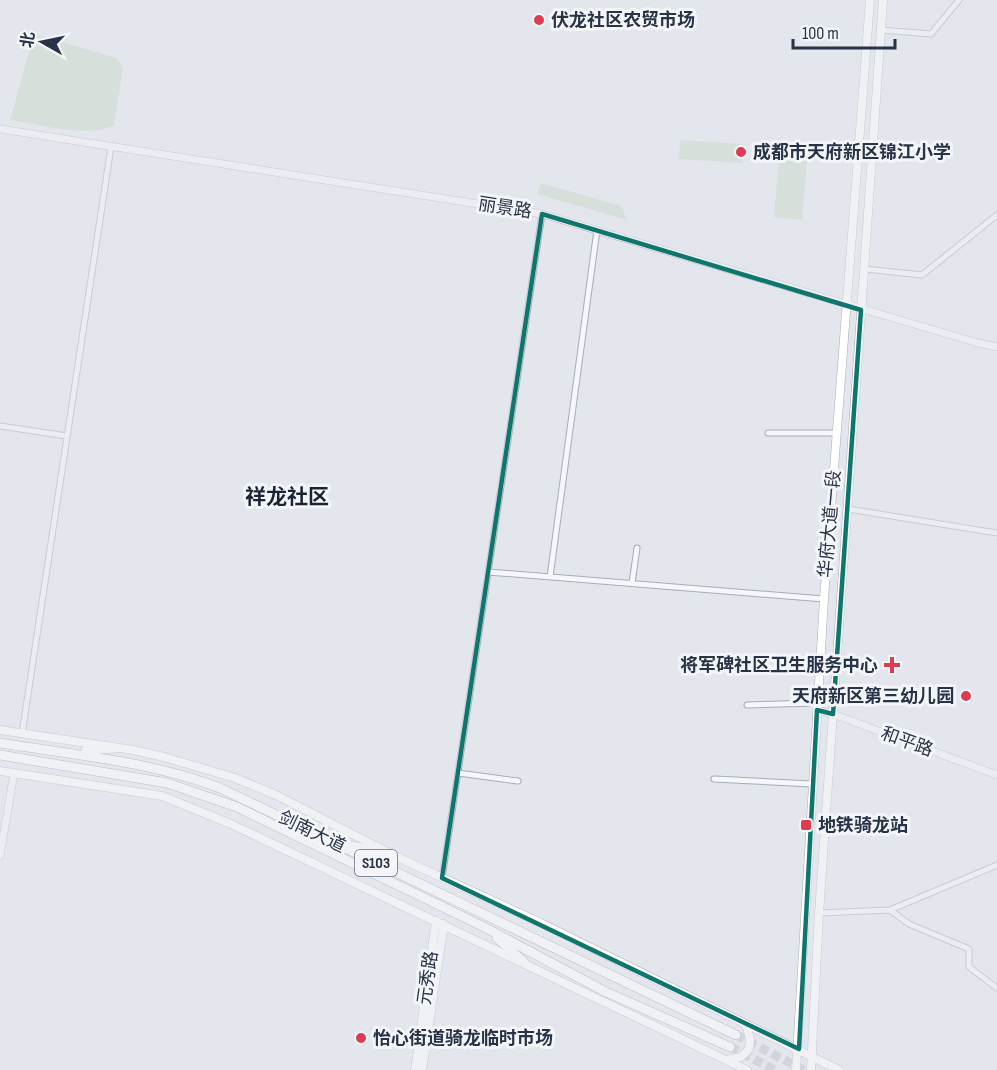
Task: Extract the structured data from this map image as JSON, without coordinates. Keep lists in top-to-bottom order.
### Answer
{
  "streets": {
    "highway": ["剑南大道", "S103"],
    "main road": ["华府大道一段", "元秀路"],
    "street": ["丽景路", "和平路"]
  },
  "crossings": [
    ["丽景路", "华府大道一段"],
    ["华府大道一段", "和平路"]
  ],
  "districts": ["祥龙社区"],
  "places": {
    "other": [
      "伏龙社区农贸市场",
      "成都市天府新区锦江小学",
      "天府新区第三幼儿园",
      "怡心街道骑龙临时市场"
    ],
    "health": ["将军碑社区卫生服务中心"],
    "transit": ["地铁骑龙站"]
  },
  "scale_bar": "100 m",
  "north": "left"
}
